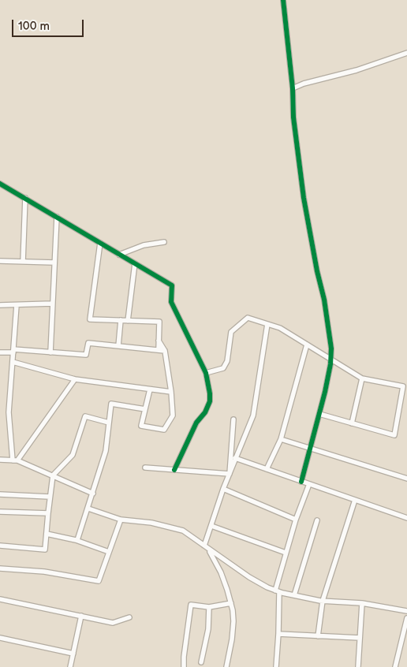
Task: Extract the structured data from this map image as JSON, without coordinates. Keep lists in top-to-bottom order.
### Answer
{
  "scale_bar": "100 m"
}
